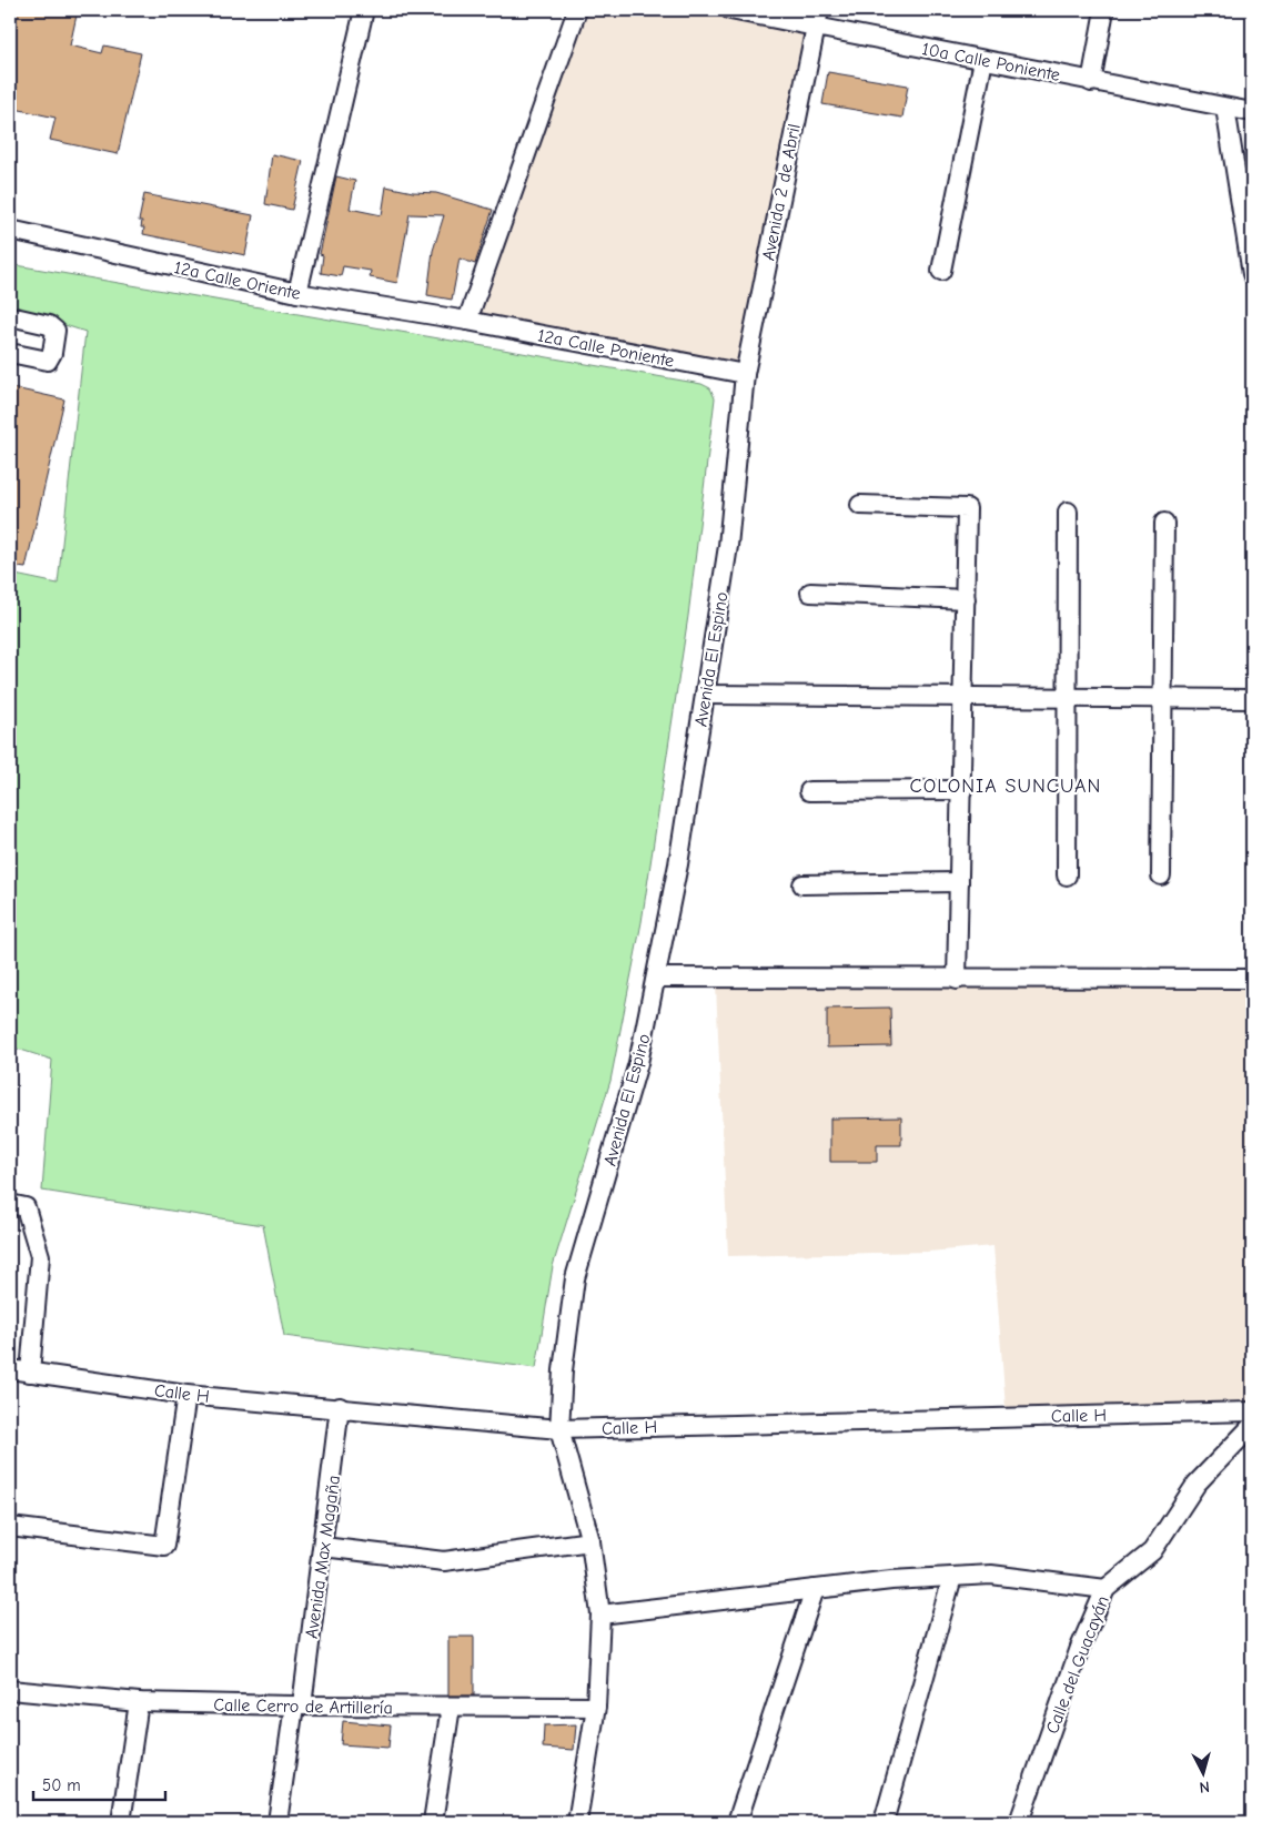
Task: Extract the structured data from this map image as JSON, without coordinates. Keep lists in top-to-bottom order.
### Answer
{
  "streets": {
    "street": [
      "10a Calle Poniente",
      "Avenida 2 de Abril",
      "12a Calle Oriente",
      "12a Calle Poniente",
      "Avenida El Espino",
      "Calle H",
      "Avenida Max Magaña",
      "Calle del Guacayán",
      "Calle Cerro de Artillería"
    ]
  },
  "crossings": [
    ["10a Calle Poniente", "Avenida 2 de Abril"],
    ["Avenida 2 de Abril", "12a Calle Poniente"],
    ["Avenida 2 de Abril", "Avenida El Espino"],
    ["12a Calle Oriente", "12a Calle Poniente"],
    ["12a Calle Poniente", "Avenida El Espino"],
    ["Avenida El Espino", "Calle H"],
    ["Avenida El Espino", "Calle Cerro de Artillería"],
    ["Calle H", "Avenida Max Magaña"],
    ["Avenida Max Magaña", "Calle Cerro de Artillería"]
  ],
  "districts": ["COLONIA SUNCUAN"],
  "scale_bar": "50 m",
  "north": "bottom"
}
